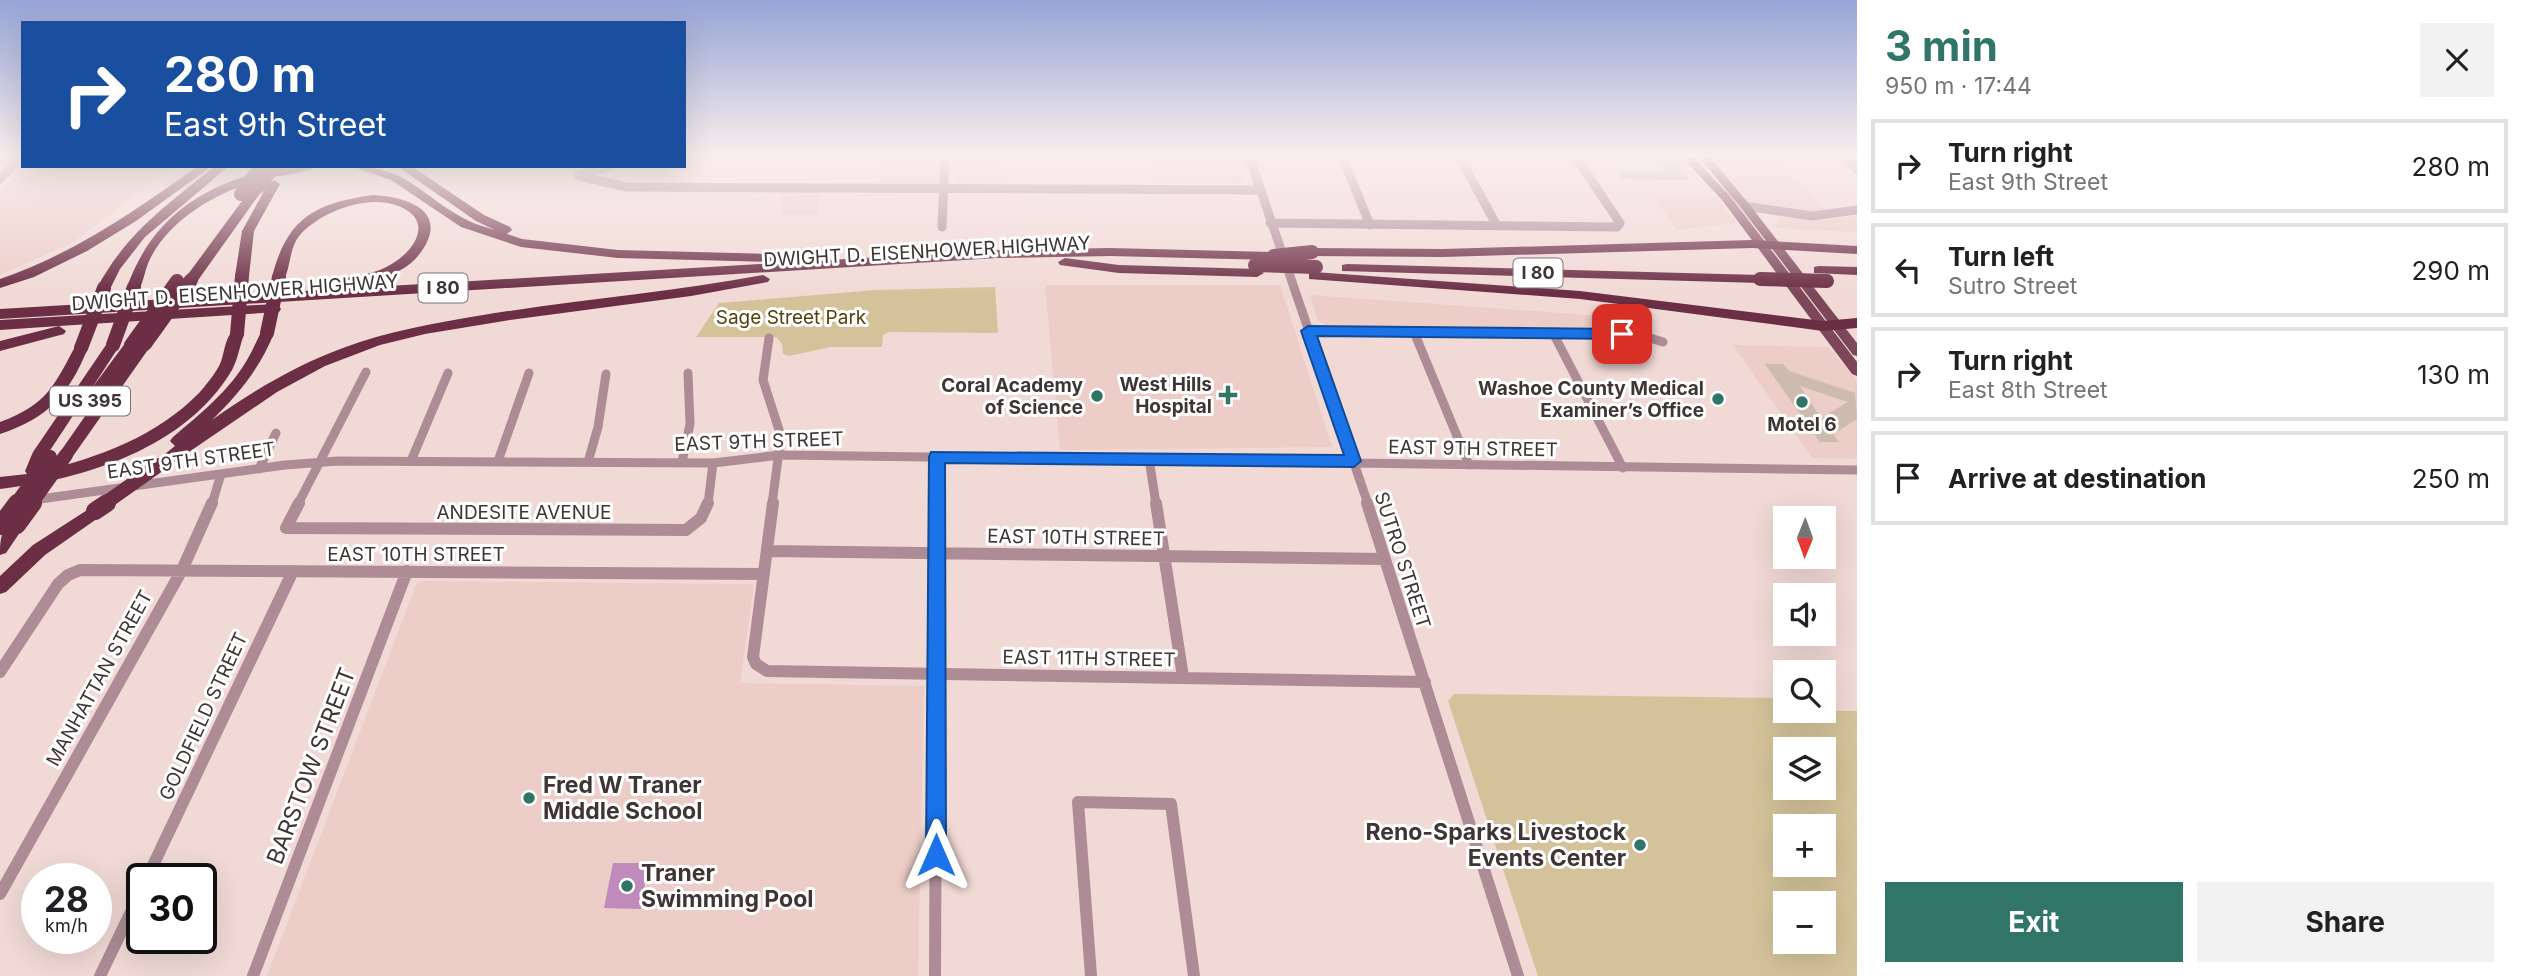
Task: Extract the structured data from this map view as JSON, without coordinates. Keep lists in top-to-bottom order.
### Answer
{
  "streets": {
    "highway": ["DWIGHT D. EISENHOWER HIGHWAY", "I 80", "US 395"],
    "street": [
      "EAST 9TH STREET",
      "ANDESITE AVENUE",
      "EAST 10TH STREET",
      "SUTRO STREET",
      "EAST 11TH STREET",
      "MANHATTAN STREET",
      "GOLDFIELD STREET",
      "BARSTOW STREET"
    ]
  },
  "crossings": [
    ["EAST 9TH STREET", "ANDESITE AVENUE"],
    ["EAST 9TH STREET", "SUTRO STREET"],
    ["EAST 9TH STREET", "MANHATTAN STREET"],
    ["EAST 10TH STREET", "SUTRO STREET"],
    ["EAST 10TH STREET", "EAST 11TH STREET"],
    ["EAST 10TH STREET", "MANHATTAN STREET"],
    ["EAST 10TH STREET", "GOLDFIELD STREET"],
    ["EAST 10TH STREET", "BARSTOW STREET"],
    ["SUTRO STREET", "EAST 11TH STREET"]
  ],
  "parks": ["Sage Street Park"],
  "places": {
    "health": ["West Hills Hospital"],
    "other": [
      "Coral Academy of Science",
      "Washoe County Medical Examiner’s Office",
      "Motel 6",
      "Fred W Traner Middle School",
      "Reno-Sparks Livestock Events Center",
      "Traner Swimming Pool"
    ]
  },
  "north": "bottom",
  "page": {
    "heading": ["3 min", "950 m · 17:44"],
    "turn": ["280 m", "East 9th Street"],
    "list": [
      {
        "name": "Turn right",
        "note": "East 9th Street",
        "value": "280 m"
      },
      {
        "name": "Turn left",
        "note": "Sutro Street",
        "value": "290 m"
      },
      {
        "name": "Turn right",
        "note": "East 8th Street",
        "value": "130 m"
      },
      {
        "name": "Arrive at destination",
        "value": "250 m"
      }
    ],
    "map_buttons": ["+", "−"],
    "speed": "28 km/h",
    "limit": "30",
    "buttons": ["Exit", "Share"]
  }
}
